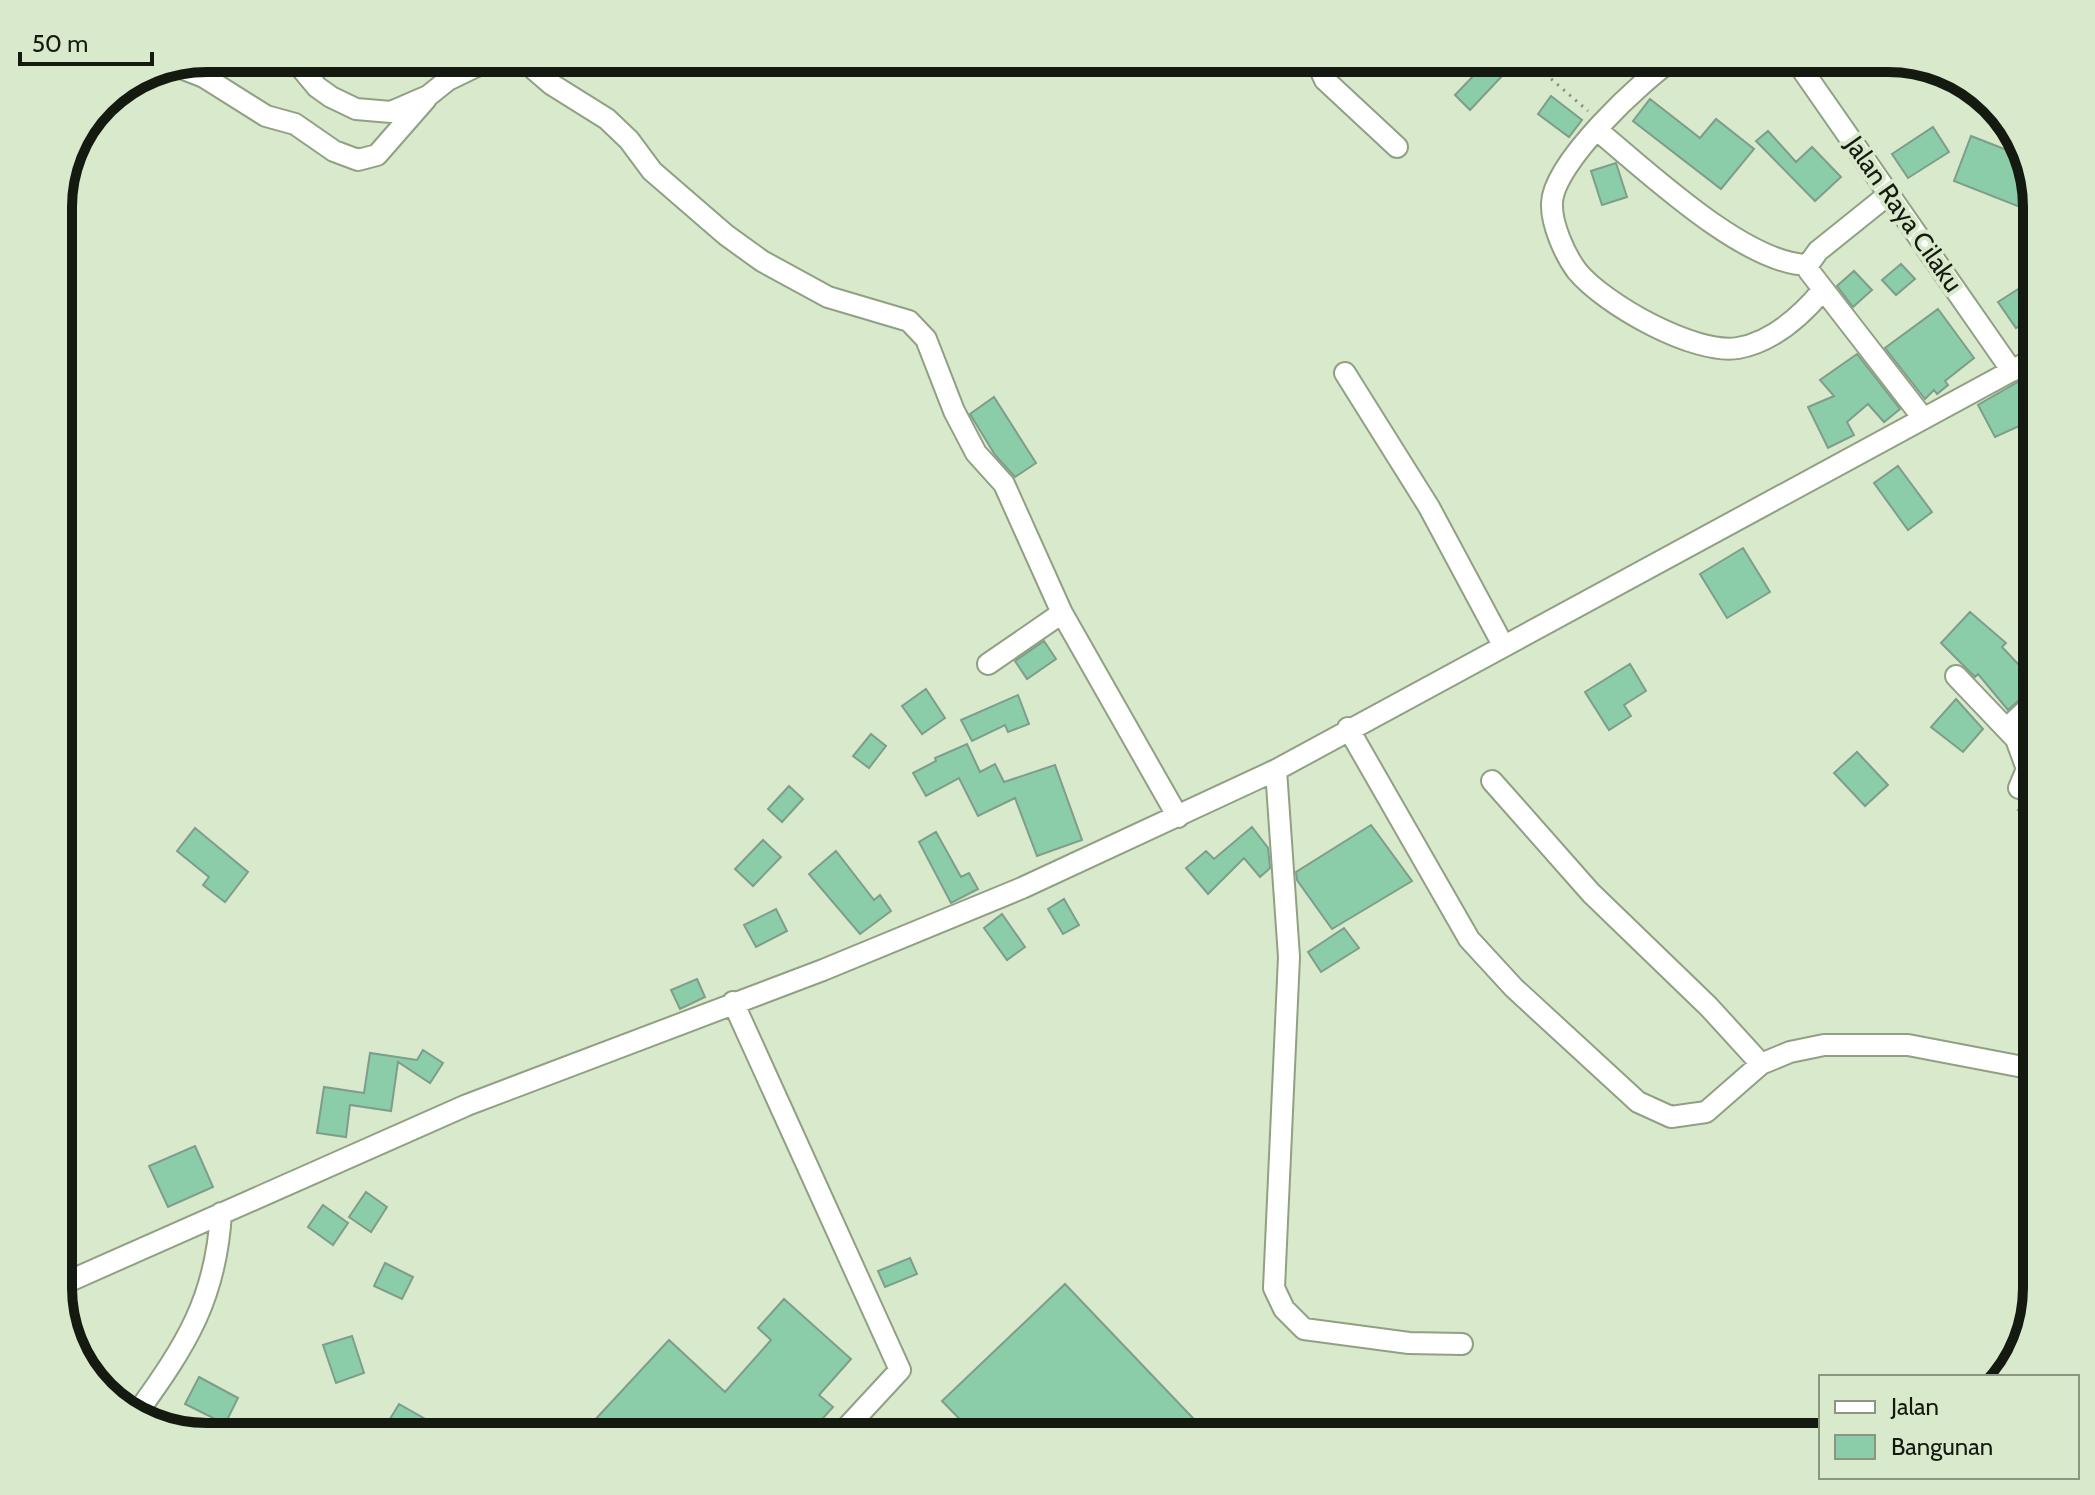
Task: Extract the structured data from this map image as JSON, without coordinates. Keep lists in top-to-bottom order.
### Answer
{
  "streets": {
    "street": ["Jalan Raya Cilaku"]
  },
  "legend": ["Jalan", "Bangunan"],
  "scale_bar": "50 m"
}
